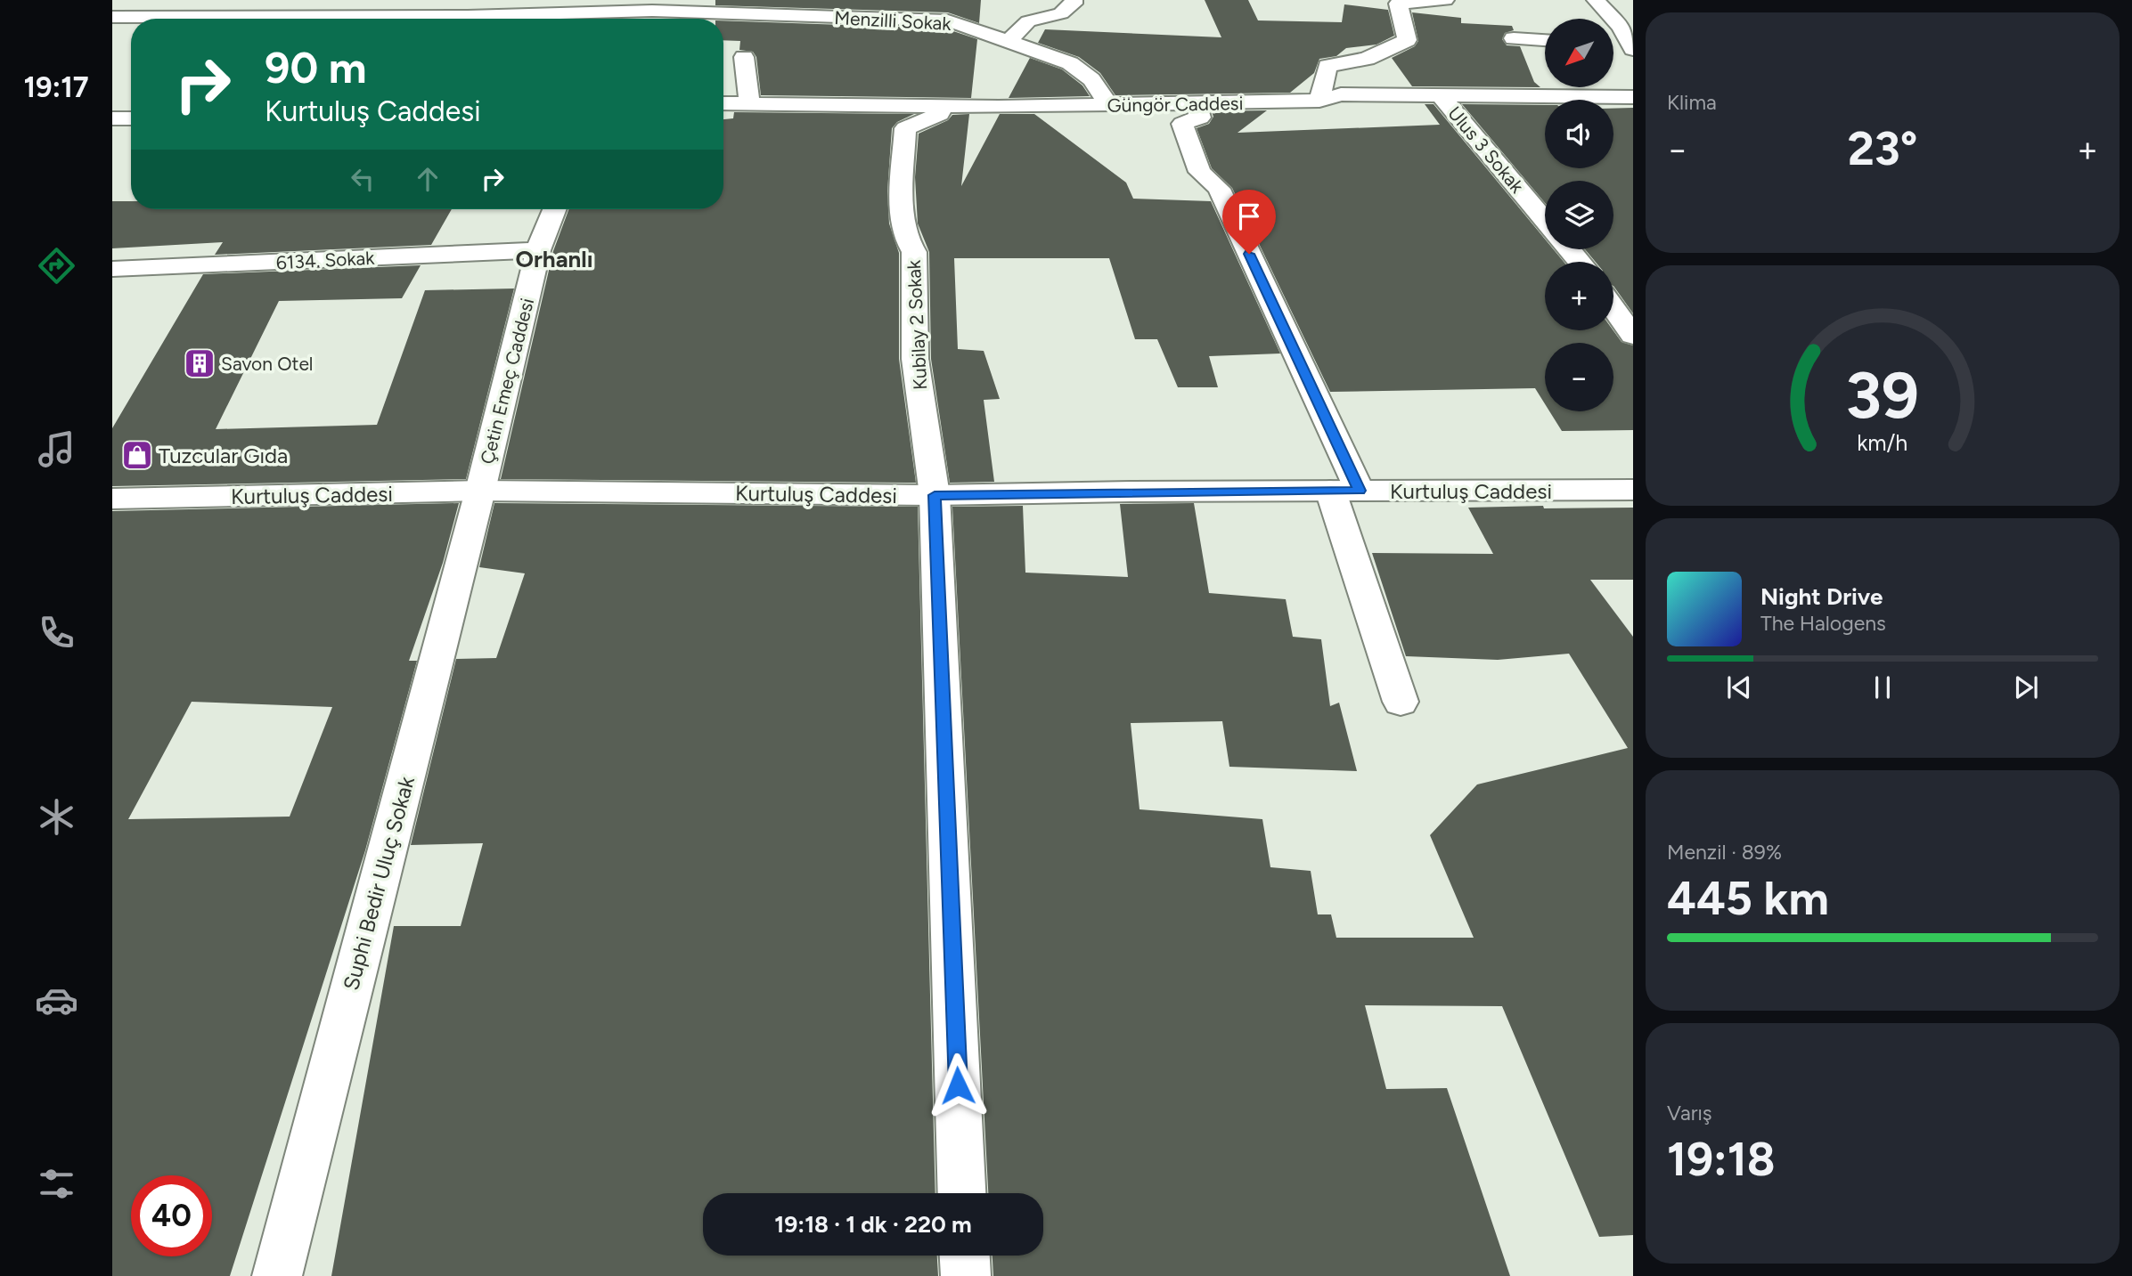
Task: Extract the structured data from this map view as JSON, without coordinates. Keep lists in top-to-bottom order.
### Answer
{
  "streets": {
    "street": [
      "Menzilli Sokak",
      "Güngör Caddesi",
      "Ulus 3 Sokak",
      "6134. Sokak",
      "Kubilay 2 Sokak",
      "Çetin Emeç Caddesi",
      "Kurtuluş Caddesi",
      "Suphi Bedir Uluç Sokak"
    ]
  },
  "crossings": [
    ["Menzilli Sokak", "Güngör Caddesi"],
    ["Güngör Caddesi", "Ulus 3 Sokak"],
    ["Güngör Caddesi", "Kubilay 2 Sokak"],
    ["6134. Sokak", "Çetin Emeç Caddesi"],
    ["Kubilay 2 Sokak", "Kurtuluş Caddesi"],
    ["Çetin Emeç Caddesi", "Kurtuluş Caddesi"],
    ["Çetin Emeç Caddesi", "Suphi Bedir Uluç Sokak"],
    ["Kurtuluş Caddesi", "Suphi Bedir Uluç Sokak"]
  ],
  "districts": ["Orhanlı"],
  "places": {
    "building": ["Savon Otel"],
    "shop": ["Tuzcular Gıda"]
  },
  "north": "bottom left",
  "page": {
    "tabs": "19:17",
    "tile": [
      "Klima",
      ["Menzil · 89%", "445 km"],
      ["Varış", "19:18"]
    ],
    "map_buttons": ["+", "−"],
    "turn": ["90 m", "Kurtuluş Caddesi"],
    "heat": ["−", "23°", "+"],
    "song": ["Night Drive", "The Halogens"],
    "limit": "40",
    "trip": "19:18 · 1 dk · 220 m",
    "gauge": ["39", "km/h"]
  }
}
